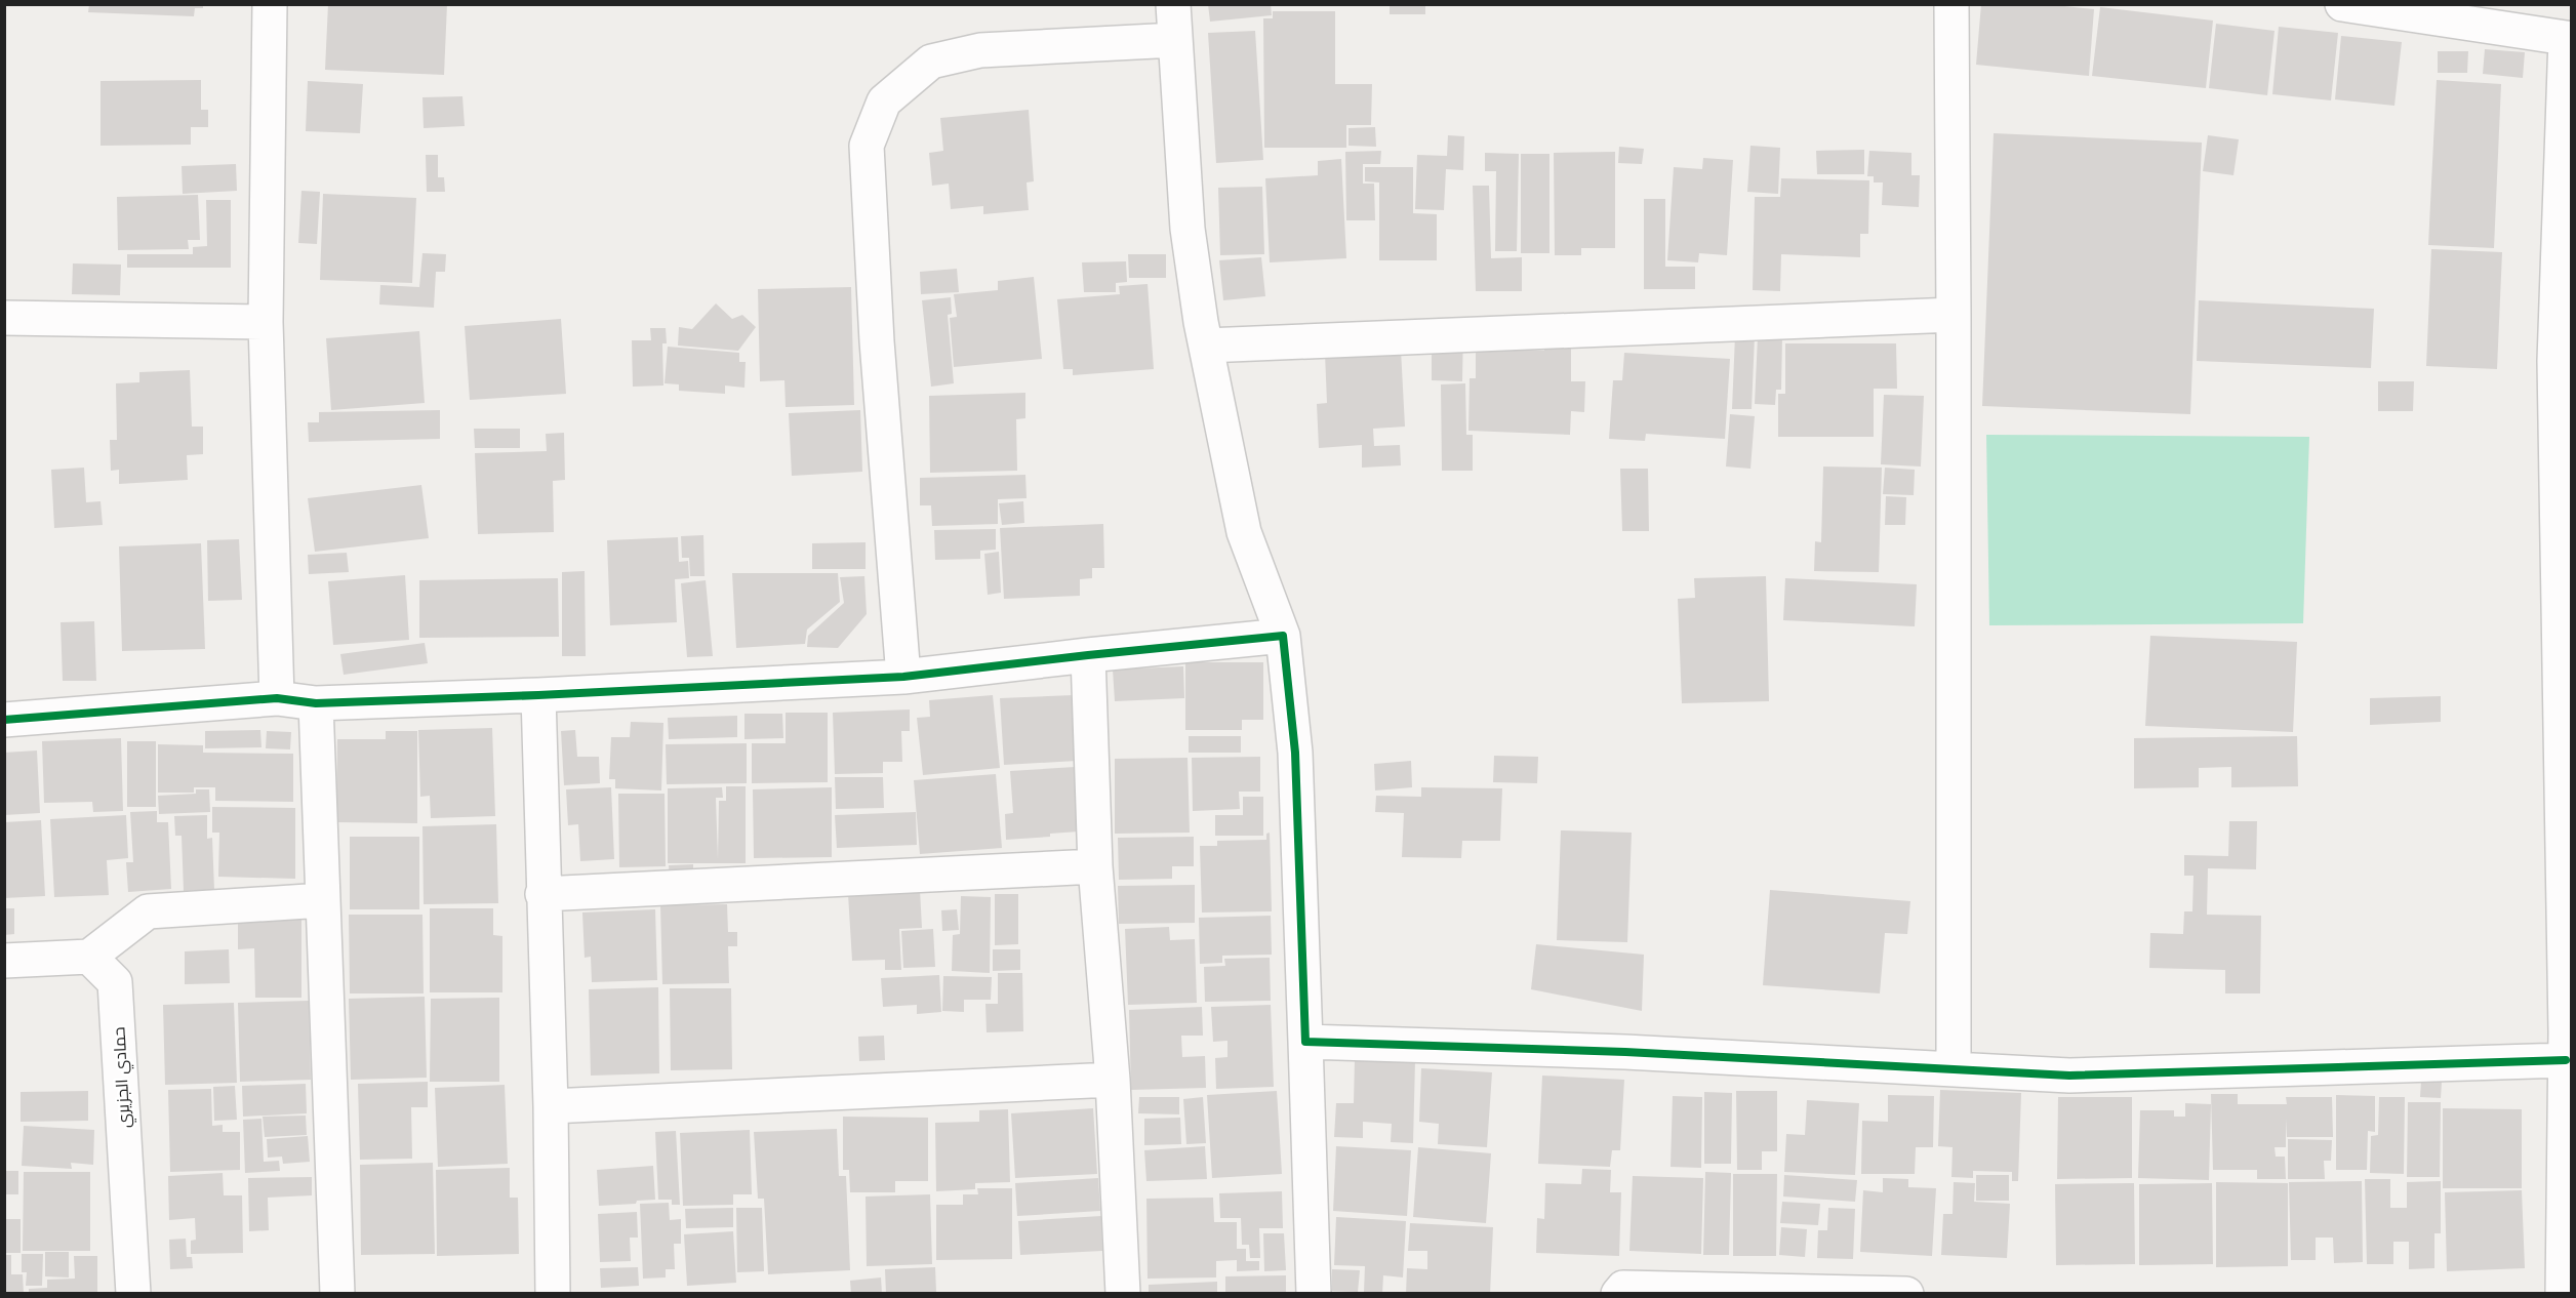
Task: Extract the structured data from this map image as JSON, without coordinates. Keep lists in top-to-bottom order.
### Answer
{
  "streets": {
    "street": ["حمادي الجزيري"]
  }
}
